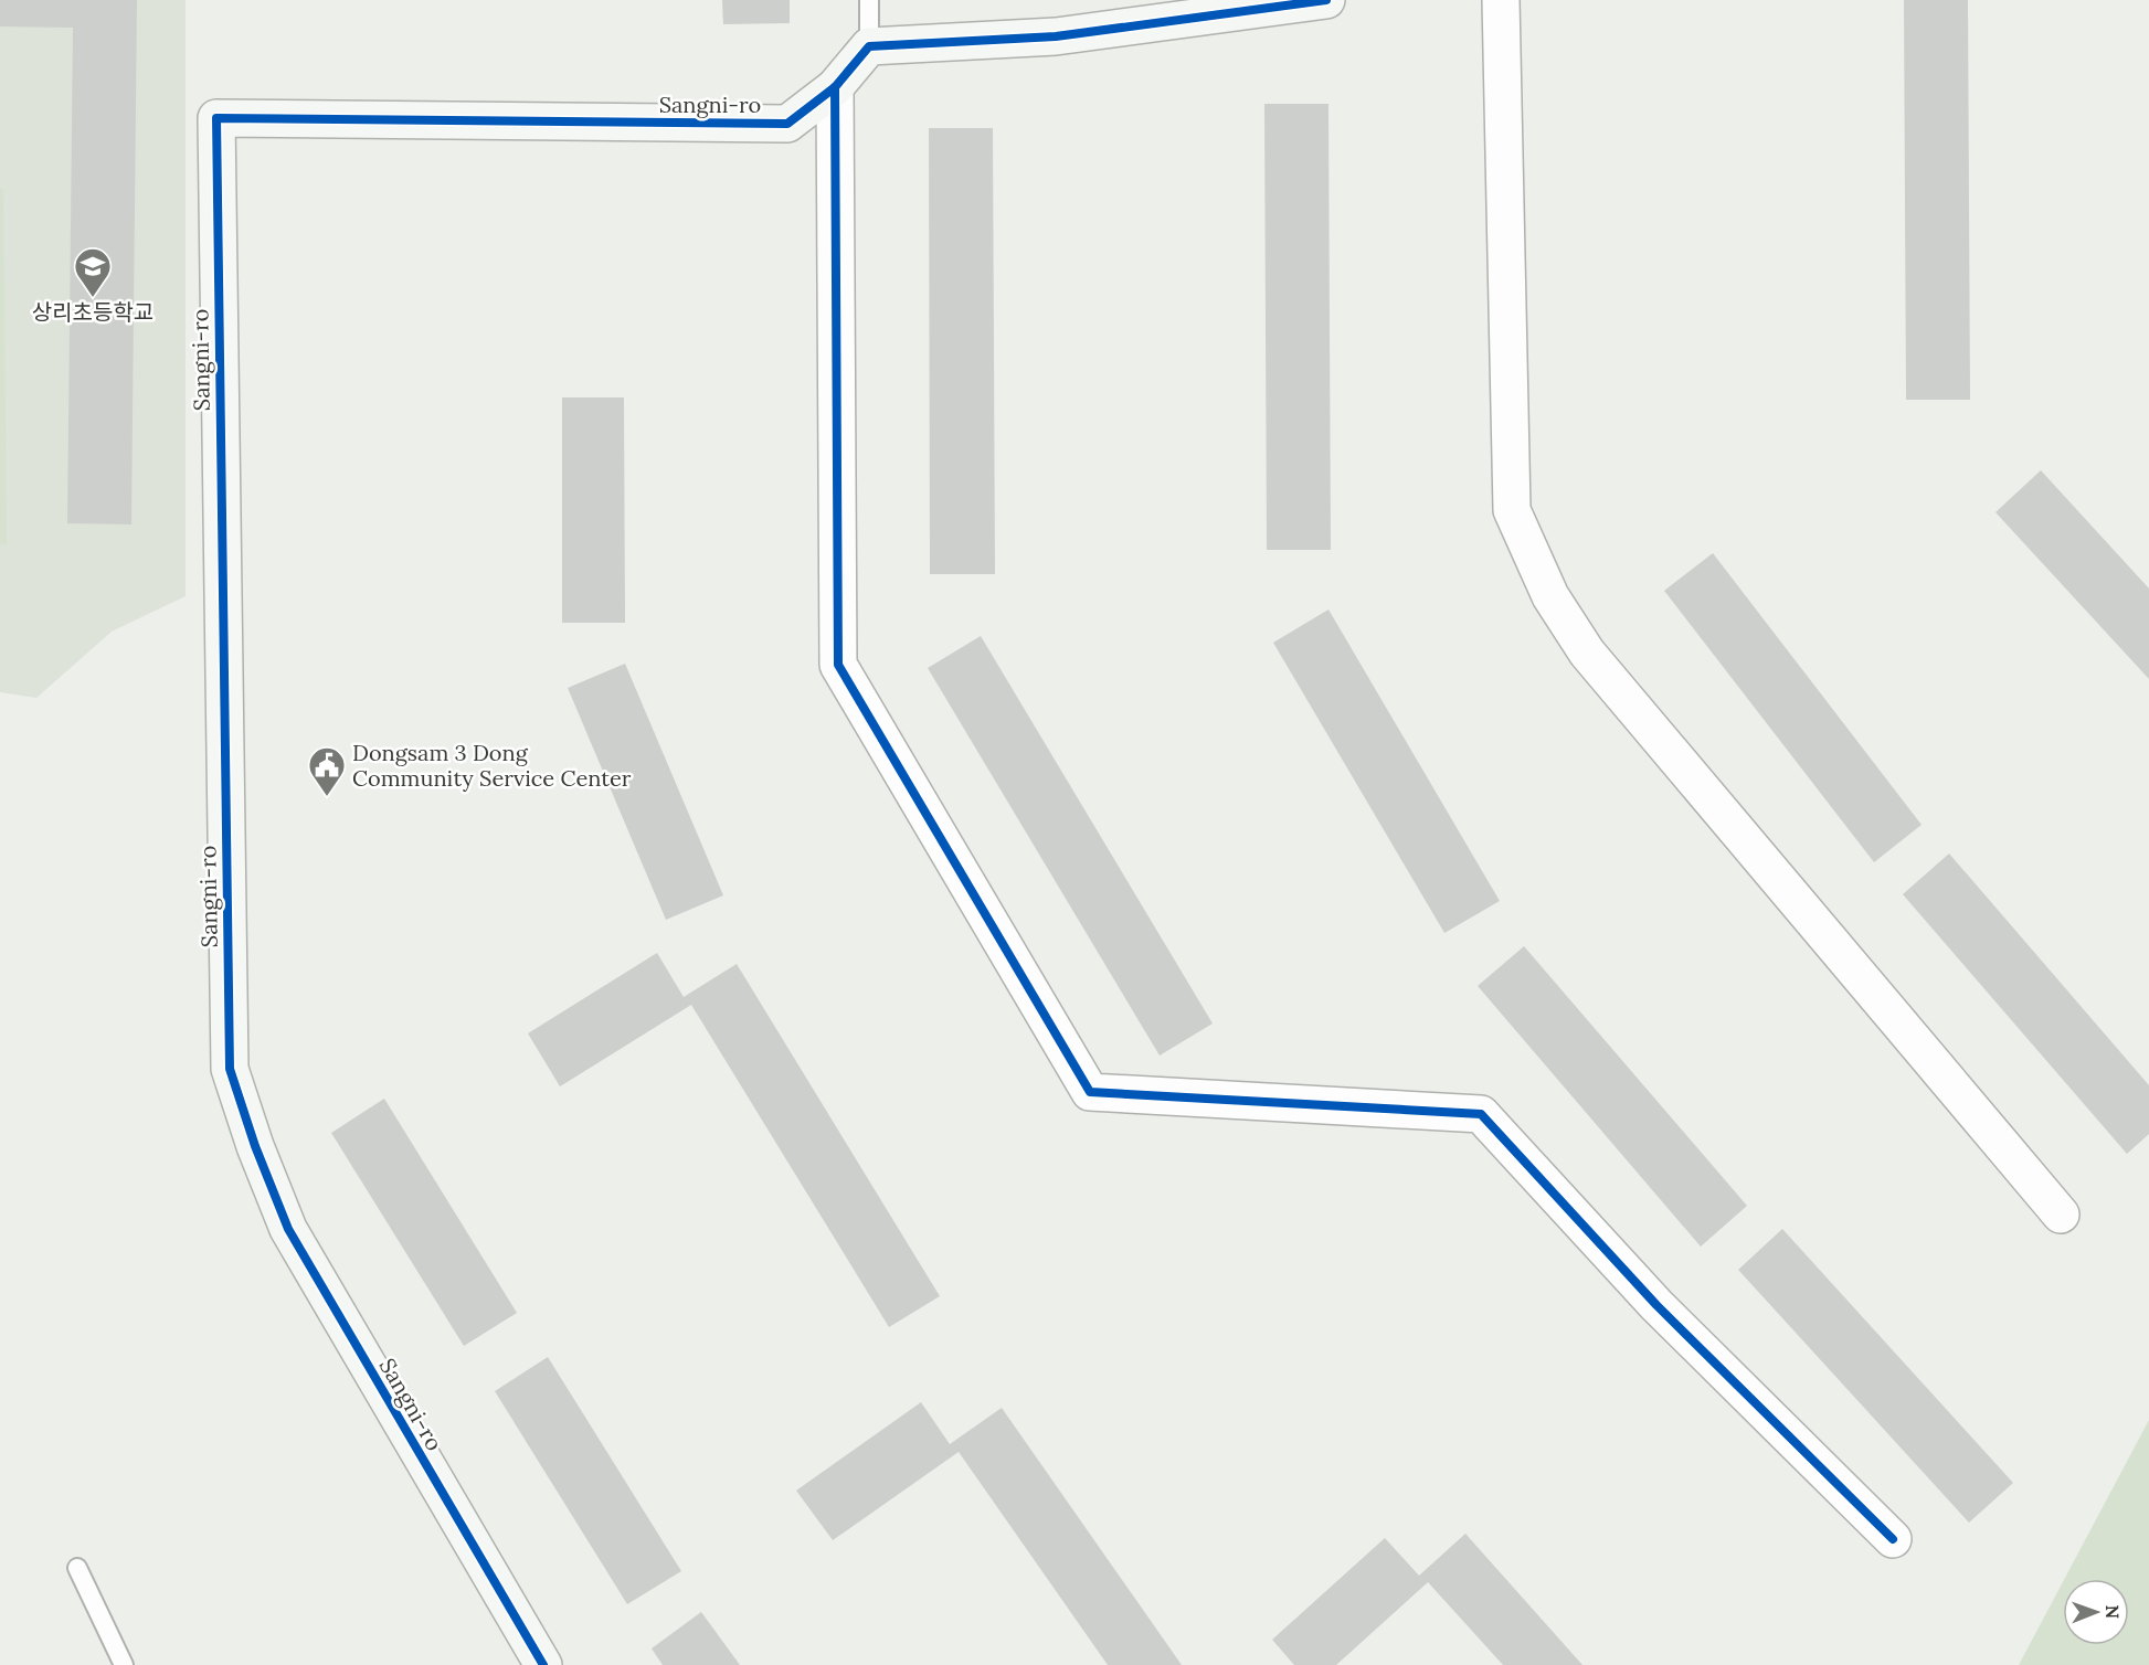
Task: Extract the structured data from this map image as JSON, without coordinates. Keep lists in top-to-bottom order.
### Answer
{
  "streets": {
    "street": ["Sangni-ro"]
  },
  "places": {
    "school or university": ["상리초등학교"],
    "public building": ["Dongsam 3 Dong Community Service Center"]
  },
  "north": "right"
}
